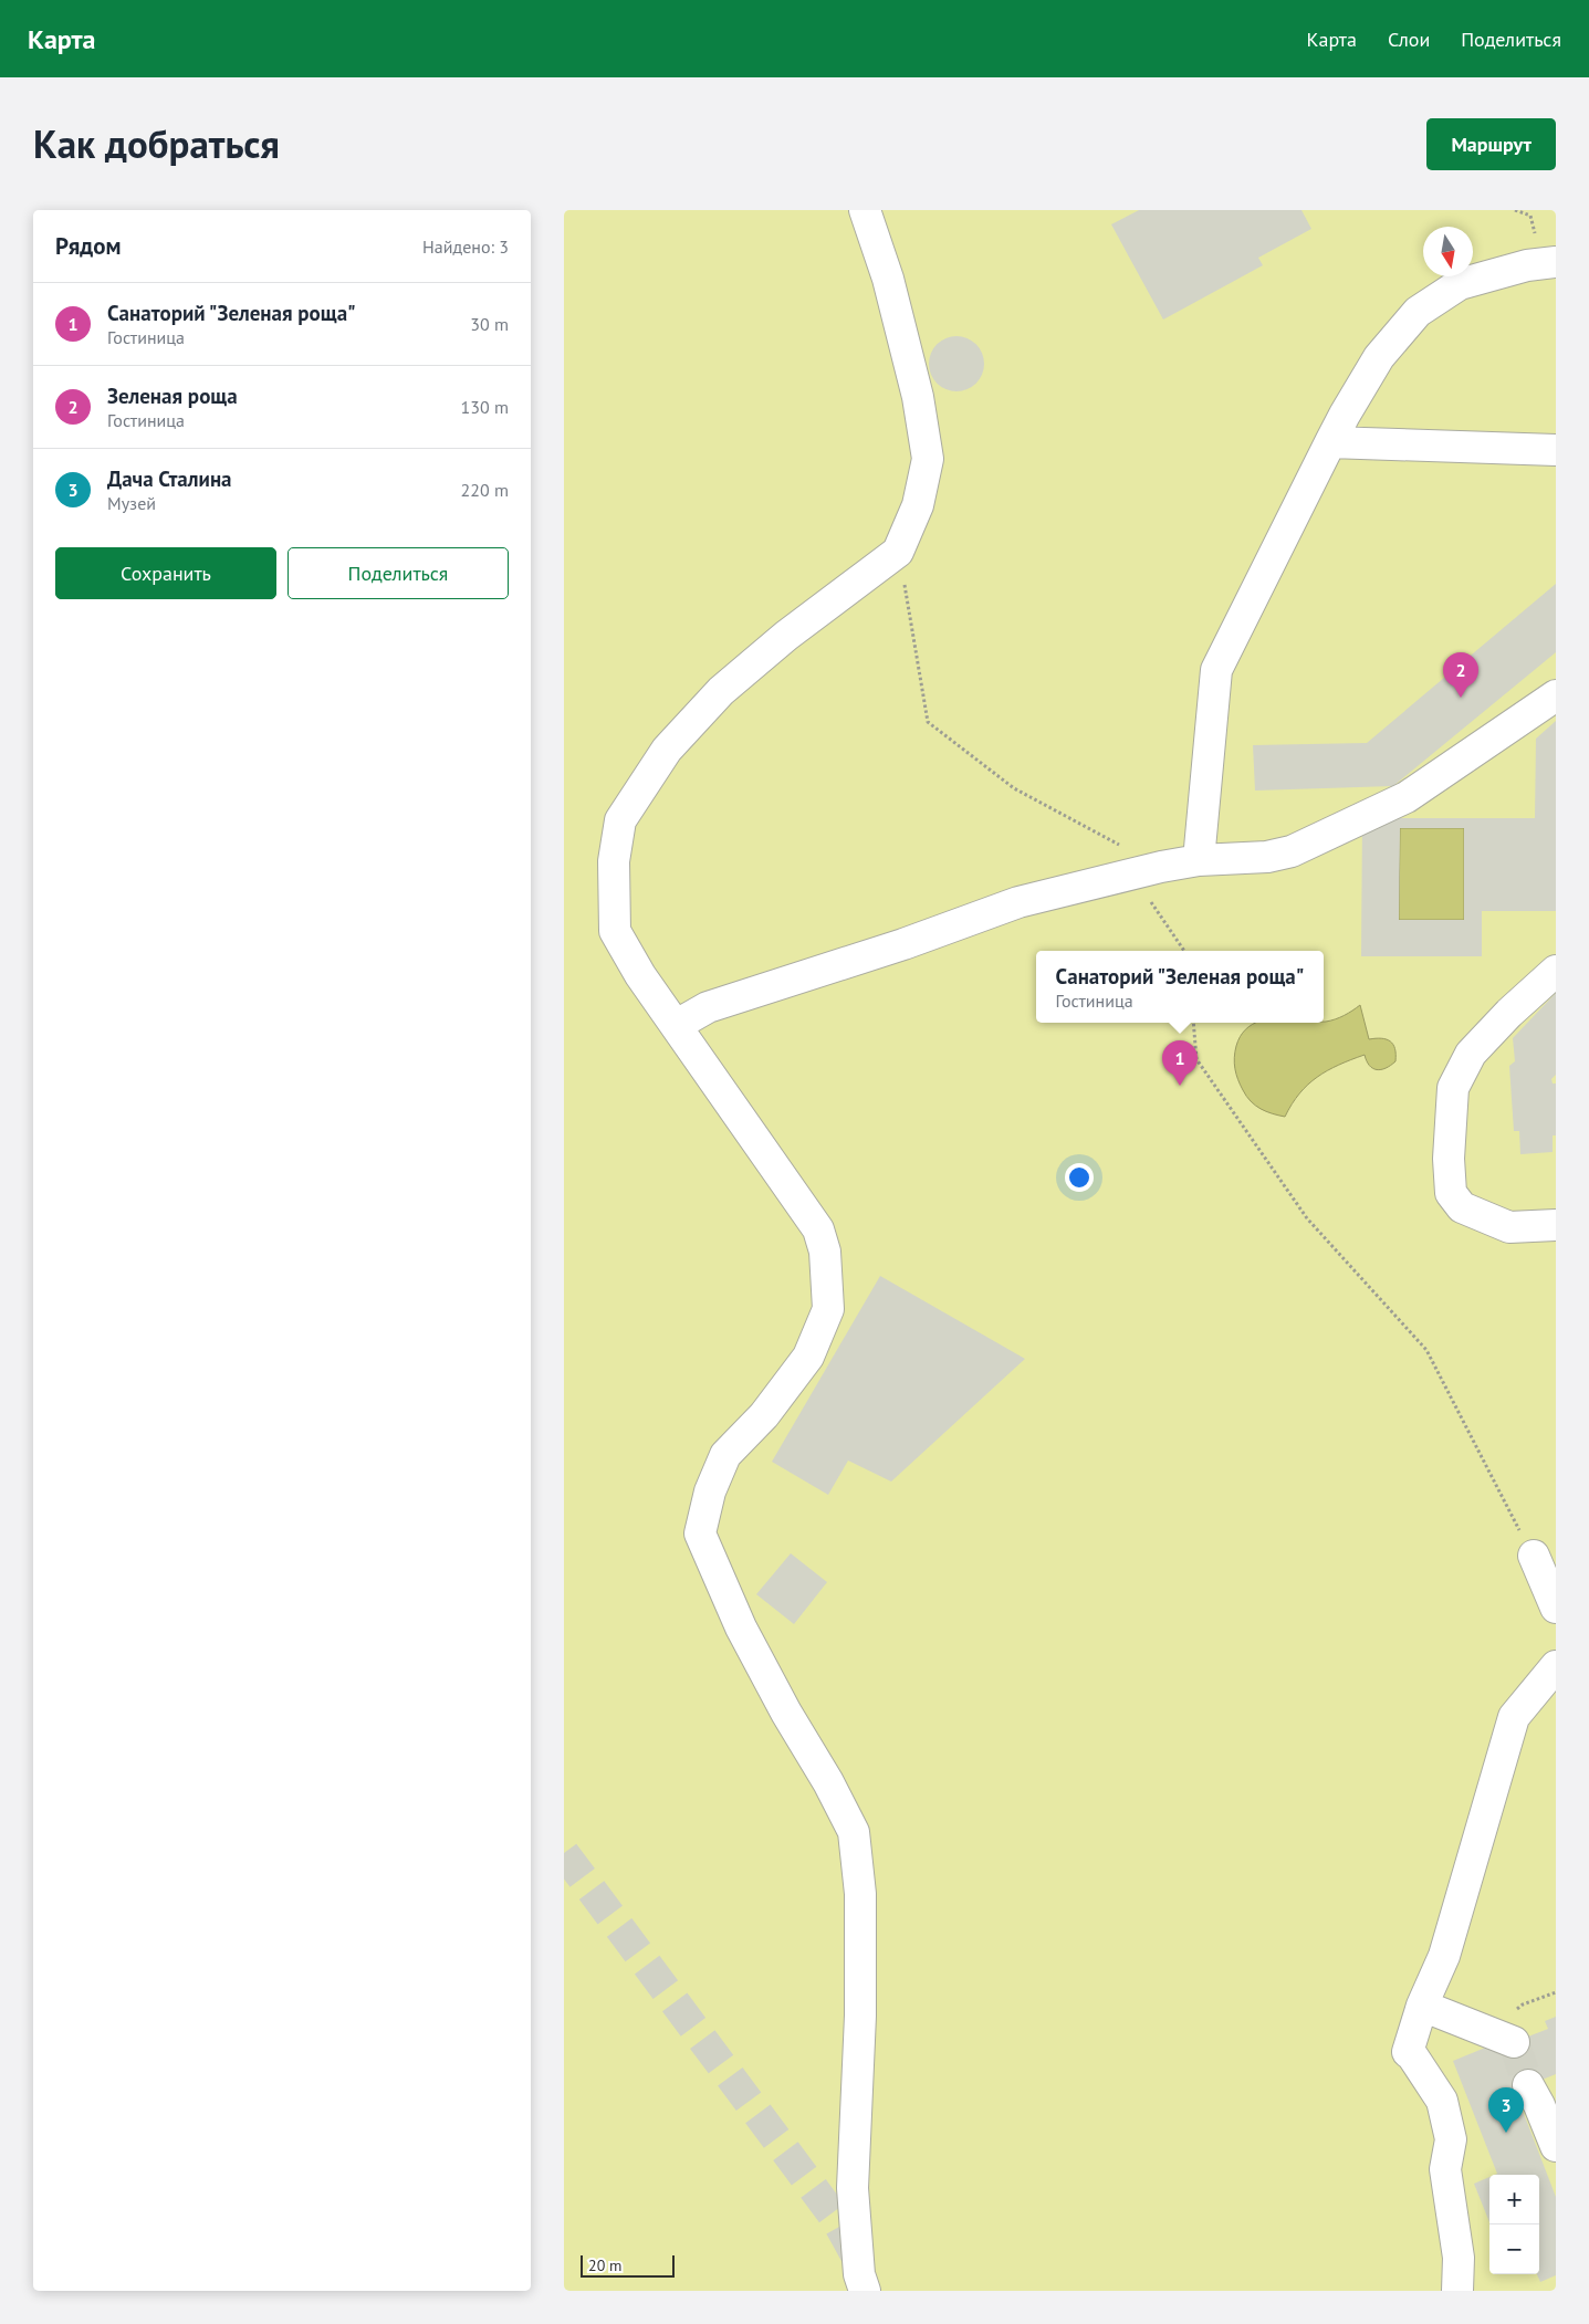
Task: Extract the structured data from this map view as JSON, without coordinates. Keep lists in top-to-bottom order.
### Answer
{
  "scale_bar": "20 m",
  "north": "bottom",
  "page": {
    "header": "Карта",
    "nav": ["Карта", "Слои", "Поделиться"],
    "title": "Как добраться",
    "buttons": [
      "Маршрут",
      ["Сохранить", "Поделиться"]
    ],
    "heading": ["Рядом", "Найдено: 3"],
    "list": [
      {
        "mark": "1",
        "name": "Санаторий \"Зеленая роща\"",
        "note": "Гостиница",
        "value": "30 m"
      },
      {
        "mark": "2",
        "name": "Зеленая роща",
        "note": "Гостиница",
        "value": "130 m"
      },
      {
        "mark": "3",
        "name": "Дача Сталина",
        "note": "Музей",
        "value": "220 m"
      }
    ],
    "pins": ["2", "1", "3"],
    "popup": ["Санаторий \"Зеленая роща\"", "Гостиница"],
    "map_buttons": ["+", "−"],
    "scale": "20 m"
  }
}
